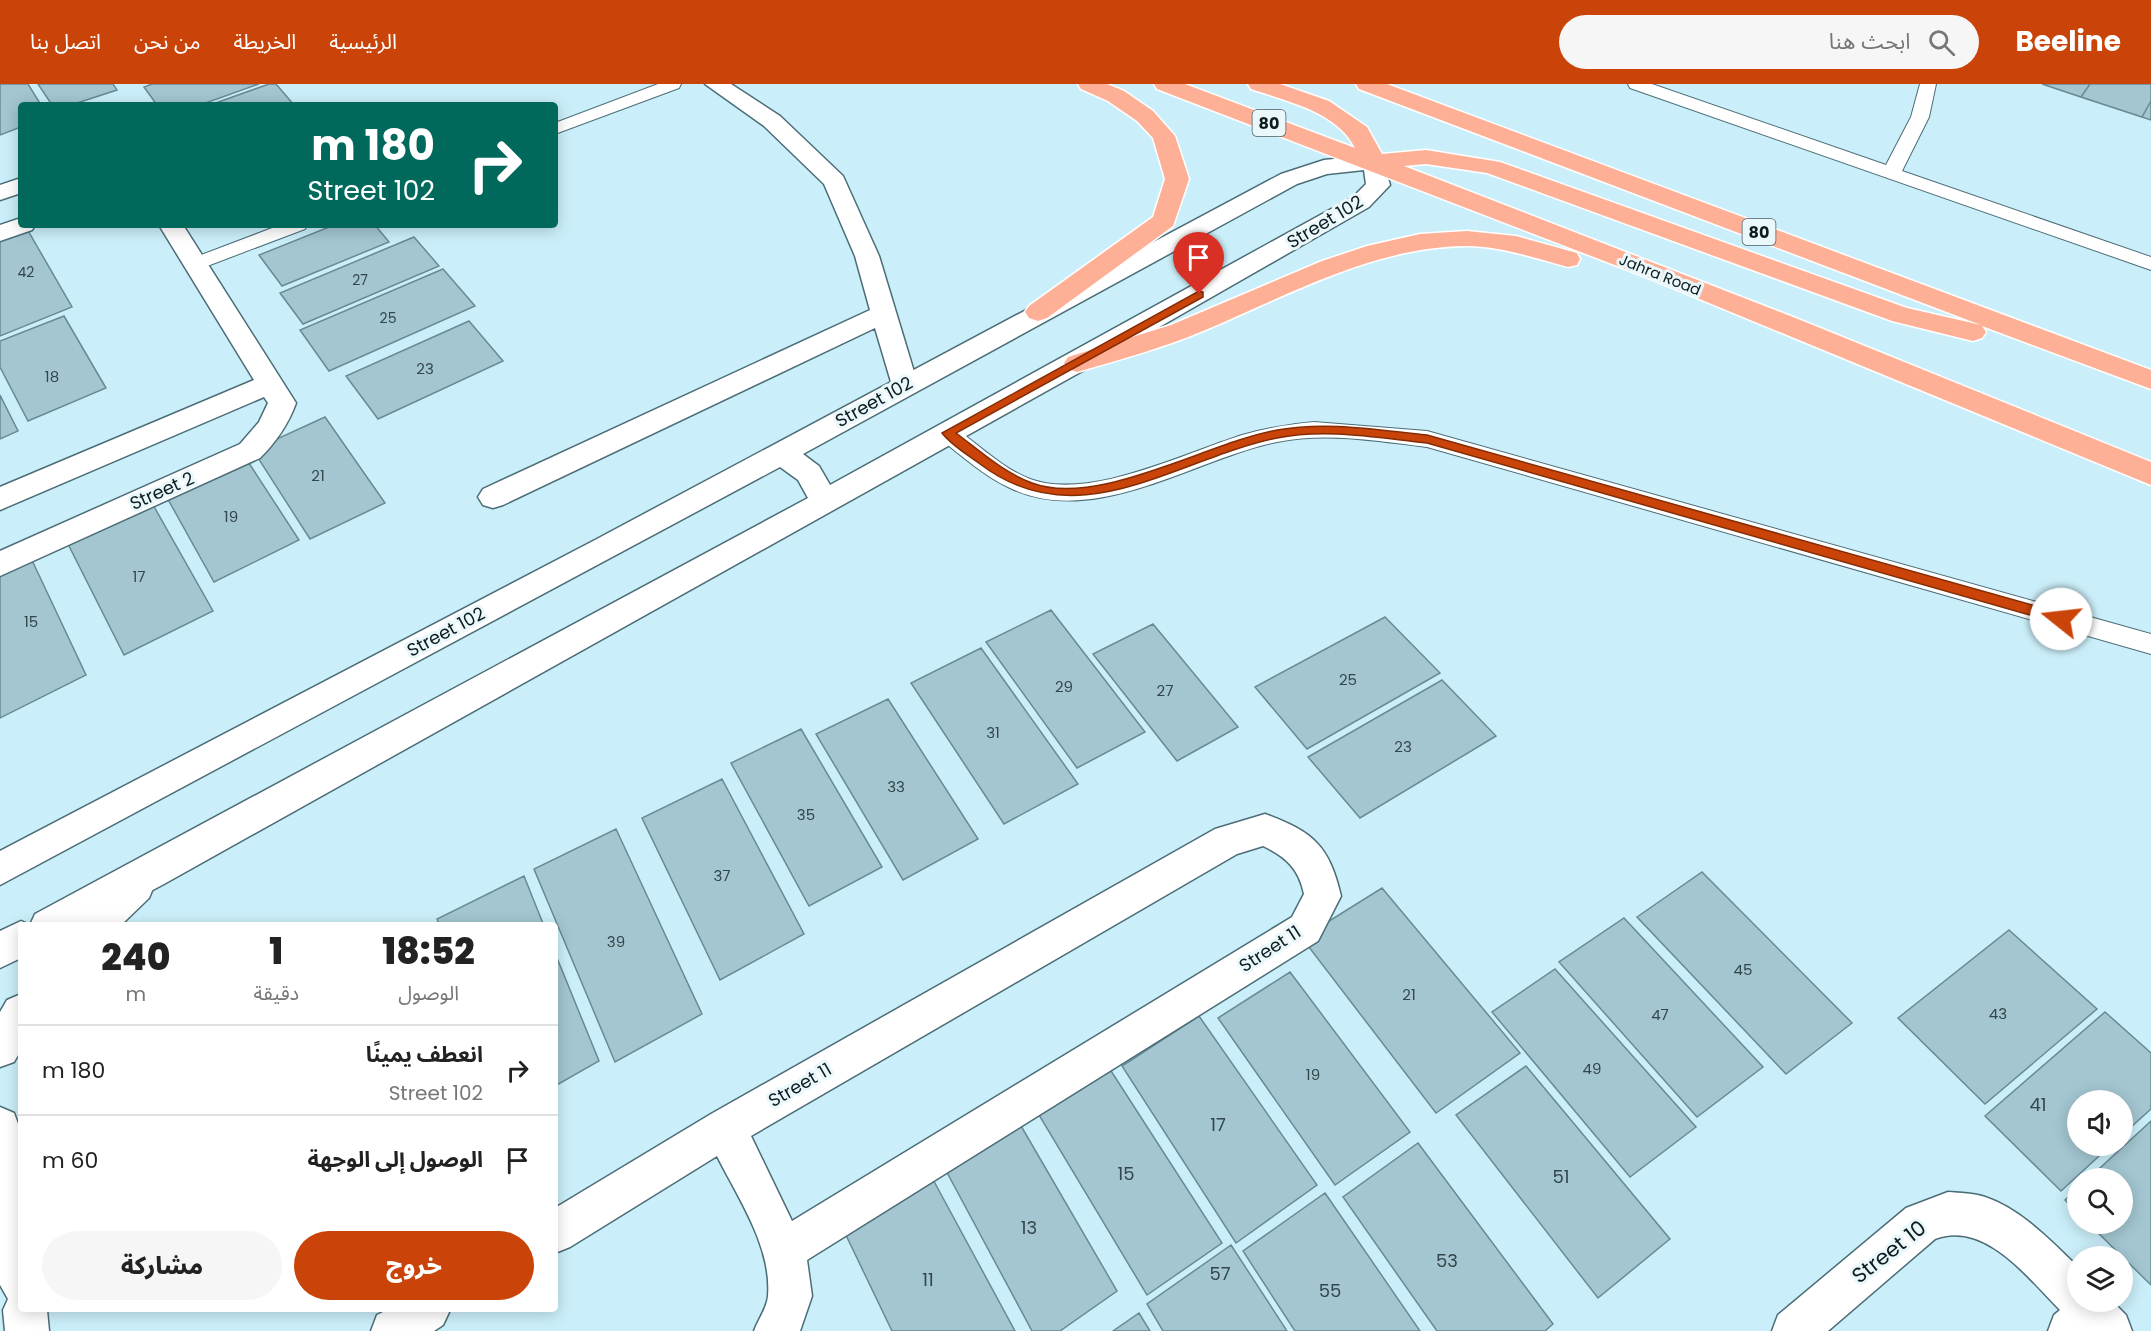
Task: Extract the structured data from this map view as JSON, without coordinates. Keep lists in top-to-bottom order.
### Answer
{
  "streets": {
    "highway": ["80", "Jahra Road"],
    "street": [
      "Street 102",
      "Street 2",
      "Street 11",
      "Street 10"
    ]
  },
  "crossings": [
    ["Street 102", "Jahra Road"]
  ],
  "house_numbers": [
    "42",
    "27",
    "25",
    "23",
    "18",
    "21",
    "19",
    "17",
    "15",
    "25",
    "29",
    "27",
    "31",
    "23",
    "33",
    "35",
    "37",
    "39",
    "45",
    "21",
    "43",
    "47",
    "49",
    "19",
    "41",
    "17",
    "15",
    "51",
    "13",
    "53",
    "57",
    "11",
    "55"
  ],
  "page": {
    "header": "Beeline",
    "search": "ابحث هنا",
    "nav": [
      "الرئيسية",
      "الخريطة",
      "من نحن",
      "اتصل بنا"
    ],
    "turn": ["180 m", "Street 102"],
    "eta": [
      "18:52",
      "الوصول",
      "1",
      "دقيقة",
      "240",
      "m"
    ],
    "list": [
      {
        "name": "انعطف يمينًا",
        "note": "Street 102",
        "value": "180 m"
      },
      {
        "name": "الوصول إلى الوجهة",
        "value": "60 m"
      }
    ],
    "buttons": ["خروج", "مشاركة"]
  }
}
